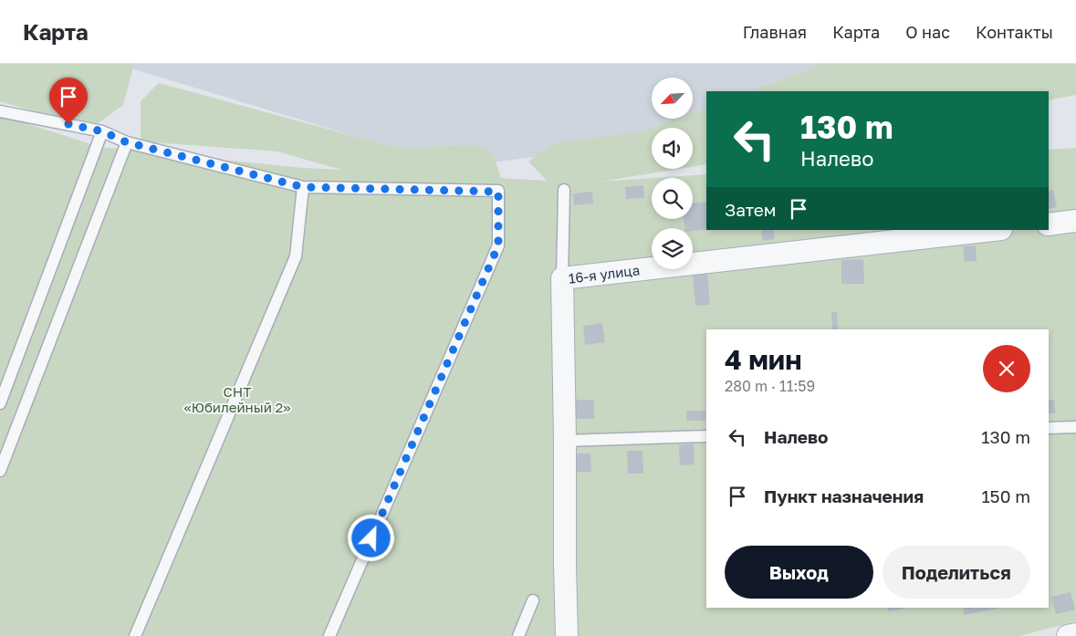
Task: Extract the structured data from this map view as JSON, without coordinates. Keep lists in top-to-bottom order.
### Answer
{
  "streets": {
    "street": ["16-я улица"]
  },
  "parks": ["СНТ «Юбилейный 2»"],
  "north": "bottom left",
  "page": {
    "header": "Карта",
    "nav": [
      "Главная",
      "Карта",
      "О нас",
      "Контакты"
    ],
    "turn": ["130 m", "Налево"],
    "then": "Затем",
    "heading": ["4 мин", "280 m · 11:59"],
    "list": [
      {
        "name": "Налево",
        "value": "130 m"
      },
      {
        "name": "Пункт назначения",
        "value": "150 m"
      }
    ],
    "buttons": ["Выход", "Поделиться"]
  }
}
